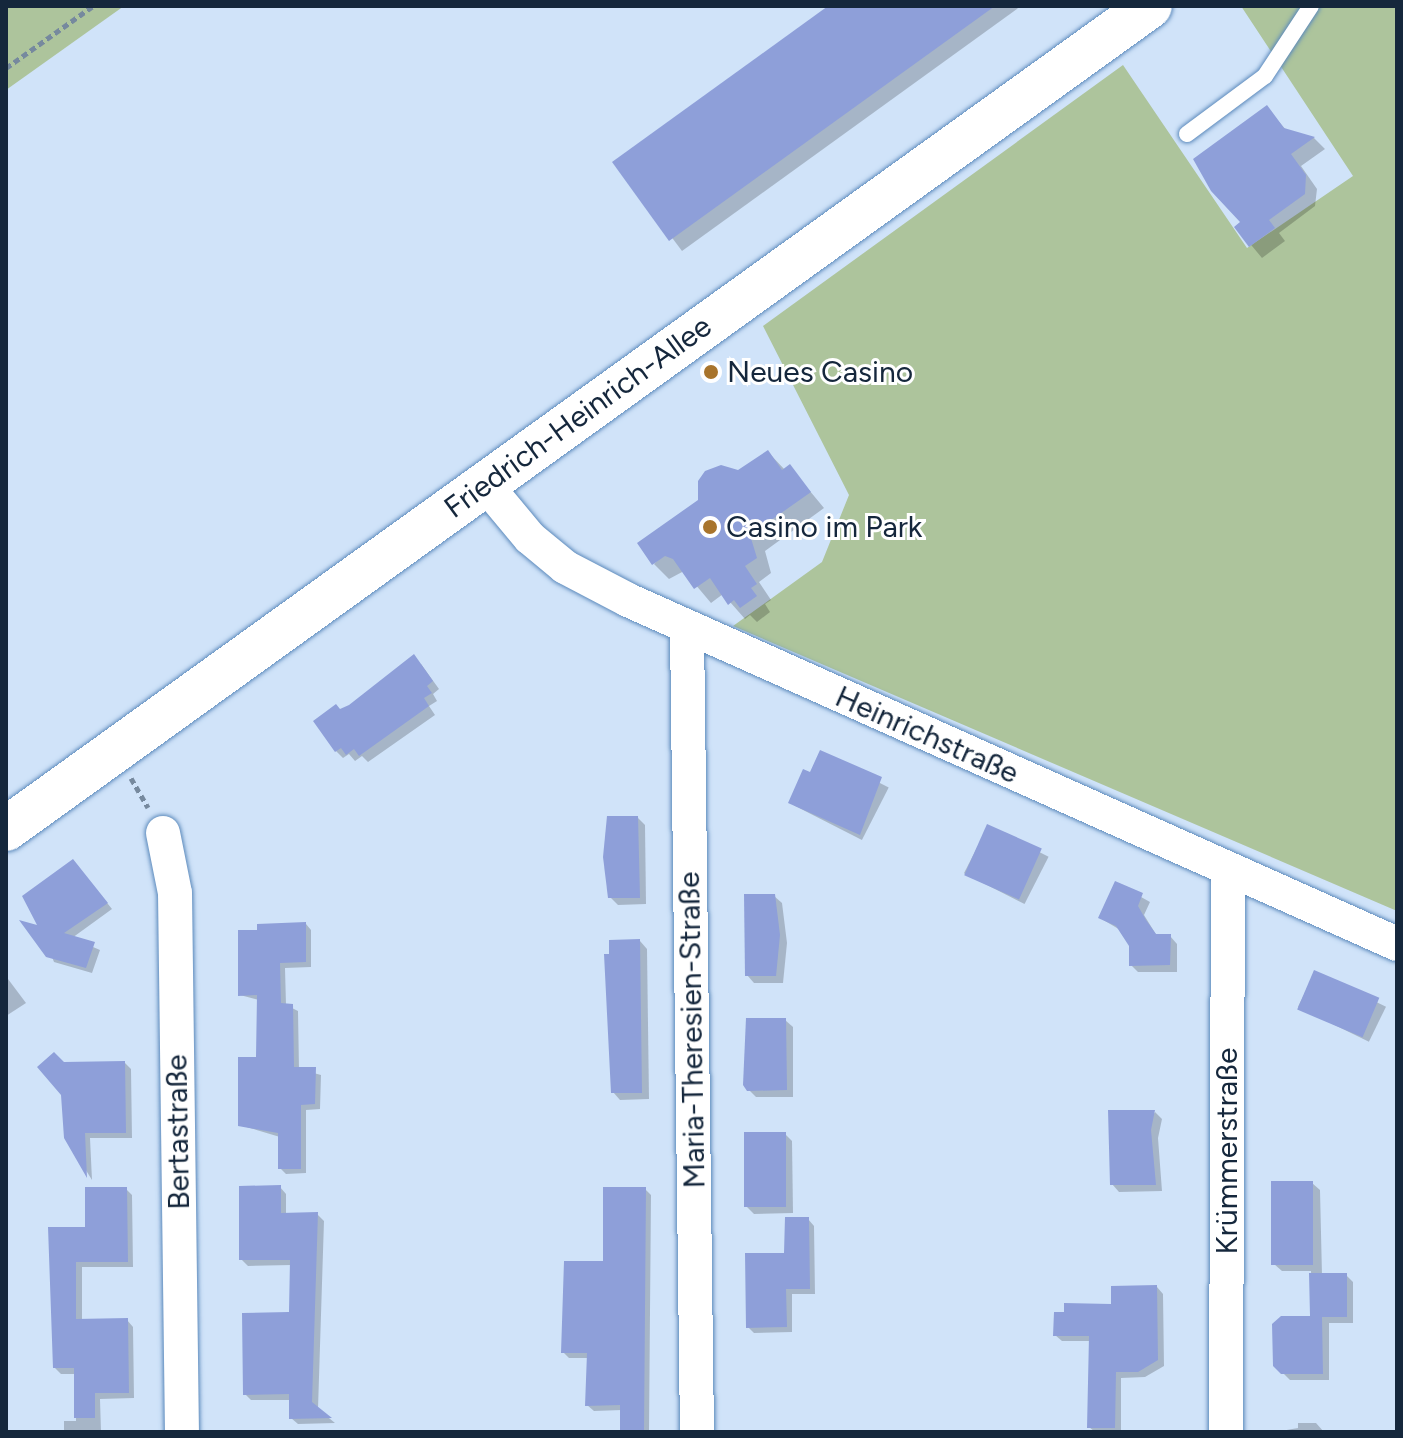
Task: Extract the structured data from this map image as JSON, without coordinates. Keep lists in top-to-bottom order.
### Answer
{
  "streets": {
    "main road": ["Friedrich-Heinrich-Allee"],
    "street": [
      "Heinrichstraße",
      "Maria-Theresien-Straße",
      "Bertastraße",
      "Krümmerstraße"
    ]
  },
  "crossings": [
    ["Friedrich-Heinrich-Allee", "Heinrichstraße"],
    ["Heinrichstraße", "Maria-Theresien-Straße"],
    ["Heinrichstraße", "Krümmerstraße"]
  ],
  "places": ["Neues Casino", "Casino im Park"]
}
